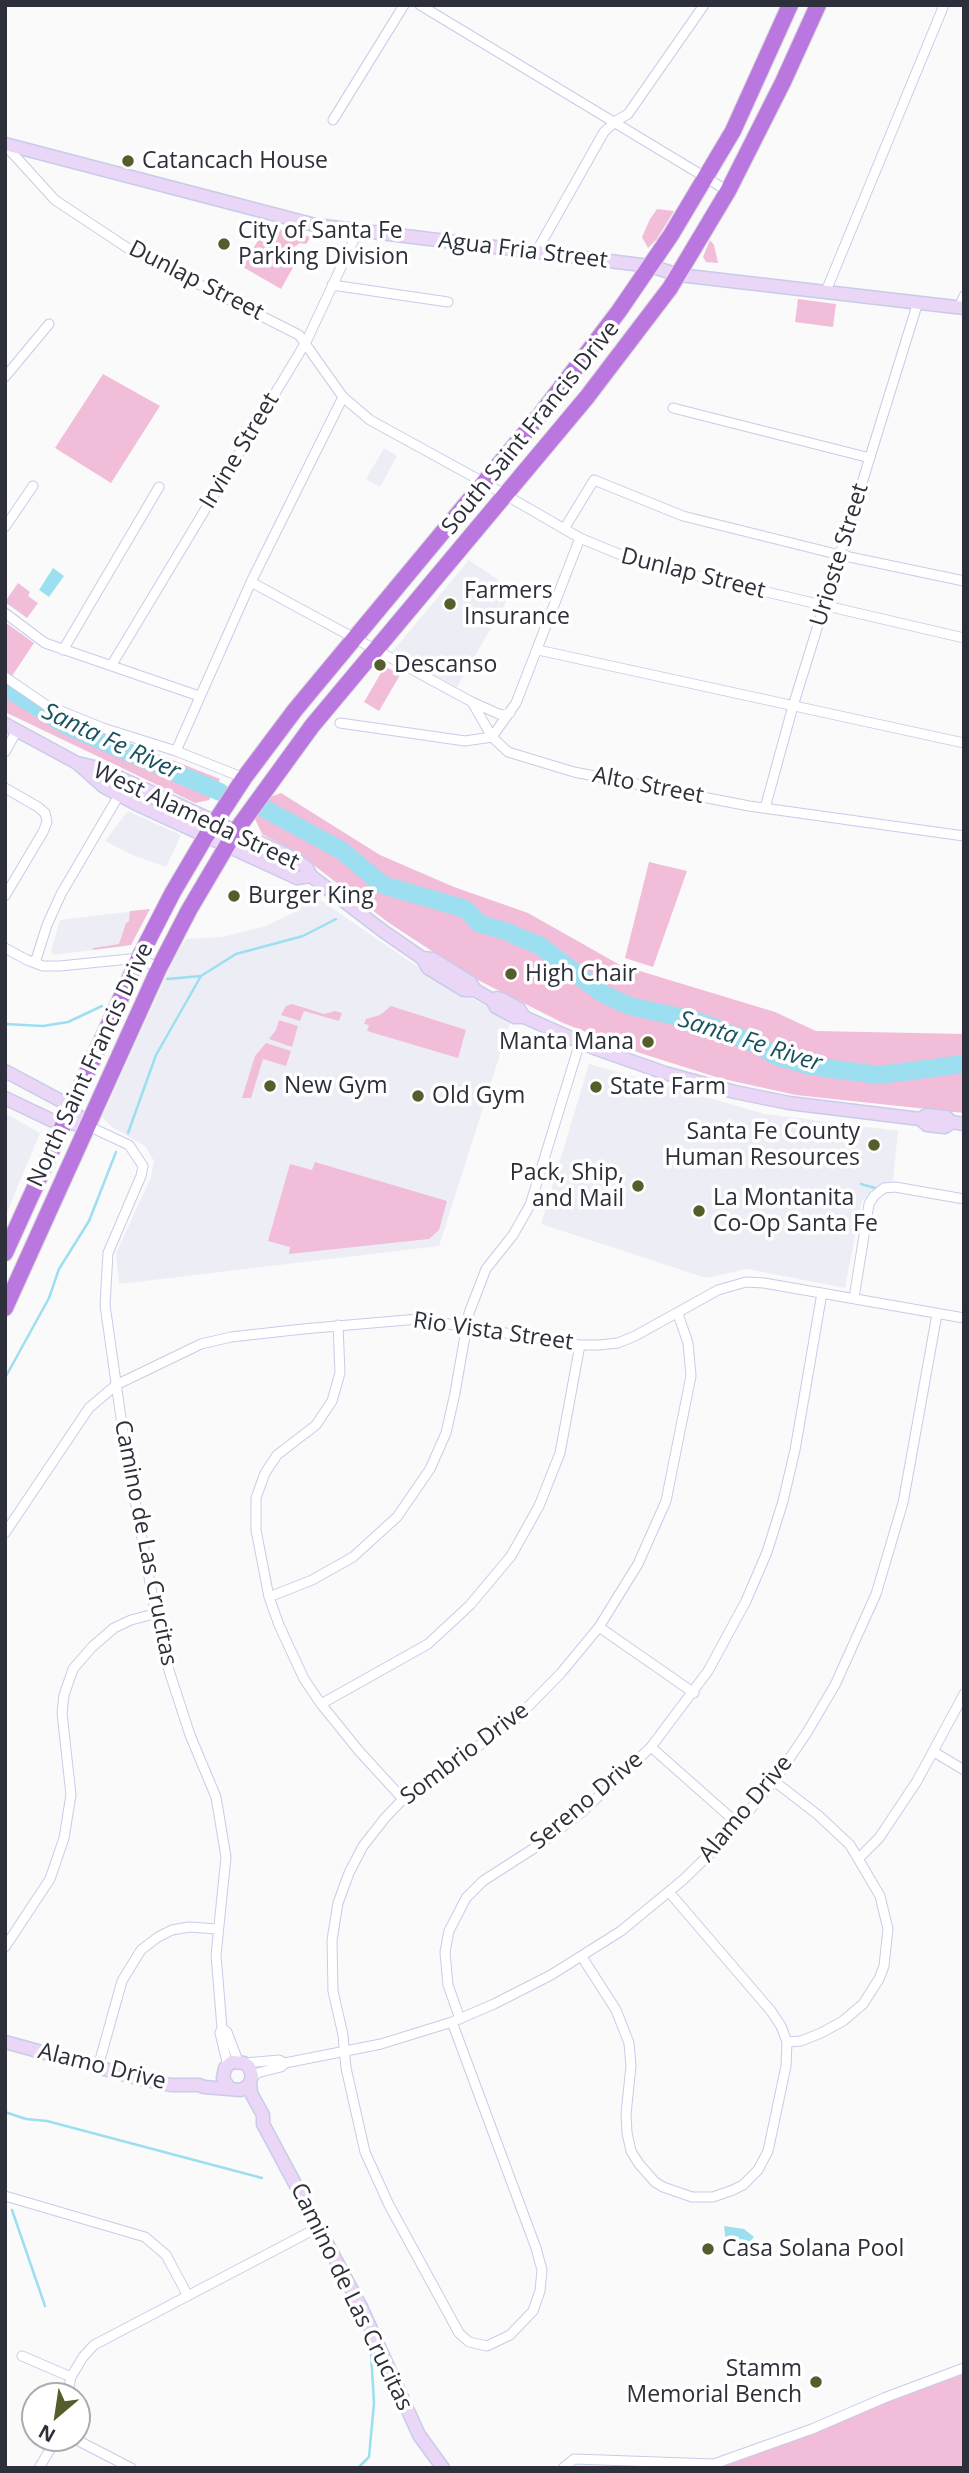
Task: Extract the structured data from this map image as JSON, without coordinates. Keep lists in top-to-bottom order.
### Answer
{
  "streets": {
    "highway": ["South Saint Francis Drive", "North Saint Francis Drive"],
    "street": [
      "Agua Fria Street",
      "Dunlap Street",
      "Irvine Street",
      "Urioste Street",
      "Alto Street",
      "West Alameda Street",
      "Rio Vista Street",
      "Camino de Las Crucitas",
      "Sombrio Drive",
      "Sereno Drive",
      "Alamo Drive"
    ]
  },
  "crossings": [
    ["Agua Fria Street", "Dunlap Street"],
    ["Agua Fria Street", "South Saint Francis Drive"],
    ["Agua Fria Street", "Irvine Street"],
    ["Agua Fria Street", "Urioste Street"],
    ["Dunlap Street", "South Saint Francis Drive"],
    ["Dunlap Street", "Irvine Street"],
    ["Dunlap Street", "Urioste Street"],
    ["South Saint Francis Drive", "West Alameda Street"],
    ["South Saint Francis Drive", "North Saint Francis Drive"],
    ["Urioste Street", "Alto Street"],
    ["West Alameda Street", "North Saint Francis Drive"],
    ["Rio Vista Street", "Camino de Las Crucitas"],
    ["Rio Vista Street", "Sombrio Drive"],
    ["Rio Vista Street", "Sereno Drive"],
    ["Rio Vista Street", "Alamo Drive"],
    ["Camino de Las Crucitas", "Alamo Drive"],
    ["Sombrio Drive", "Sereno Drive"],
    ["Sombrio Drive", "Alamo Drive"],
    ["Sereno Drive", "Alamo Drive"]
  ],
  "water": ["Santa Fe River"],
  "places": [
    "Catancach House",
    "City of Santa Fe Parking Division",
    "Farmers Insurance",
    "Descanso",
    "Burger King",
    "High Chair",
    "Manta Mana",
    "New Gym",
    "State Farm",
    "Old Gym",
    "Santa Fe County Human Resources",
    "Pack, Ship, and Mail",
    "La Montanita Co-Op Santa Fe",
    "Casa Solana Pool",
    "Stamm Memorial Bench"
  ],
  "north": "bottom left"
}
